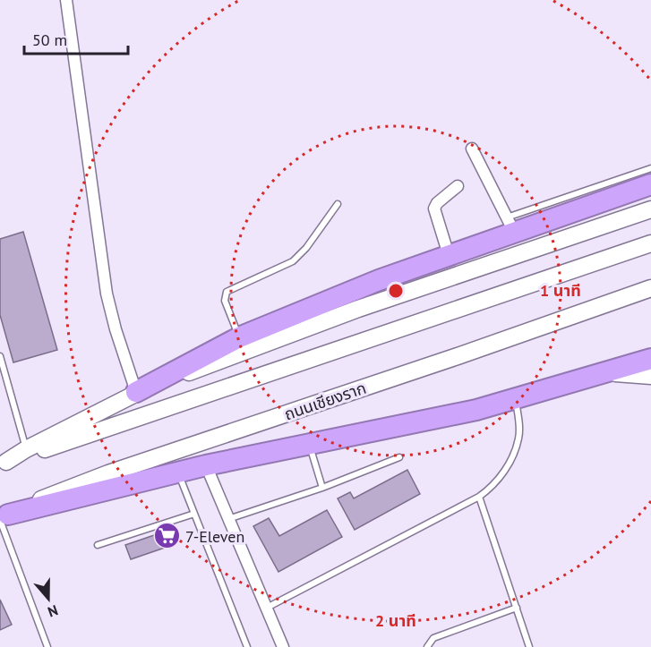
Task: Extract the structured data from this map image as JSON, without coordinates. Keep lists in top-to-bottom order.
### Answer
{
  "streets": {
    "main road": ["ถนนเชียงราก"]
  },
  "places": {
    "supermarket": ["7-Eleven"]
  },
  "scale_bar": "50 m",
  "north": "bottom",
  "rings": ["1 นาที", "2 นาที"]
}
